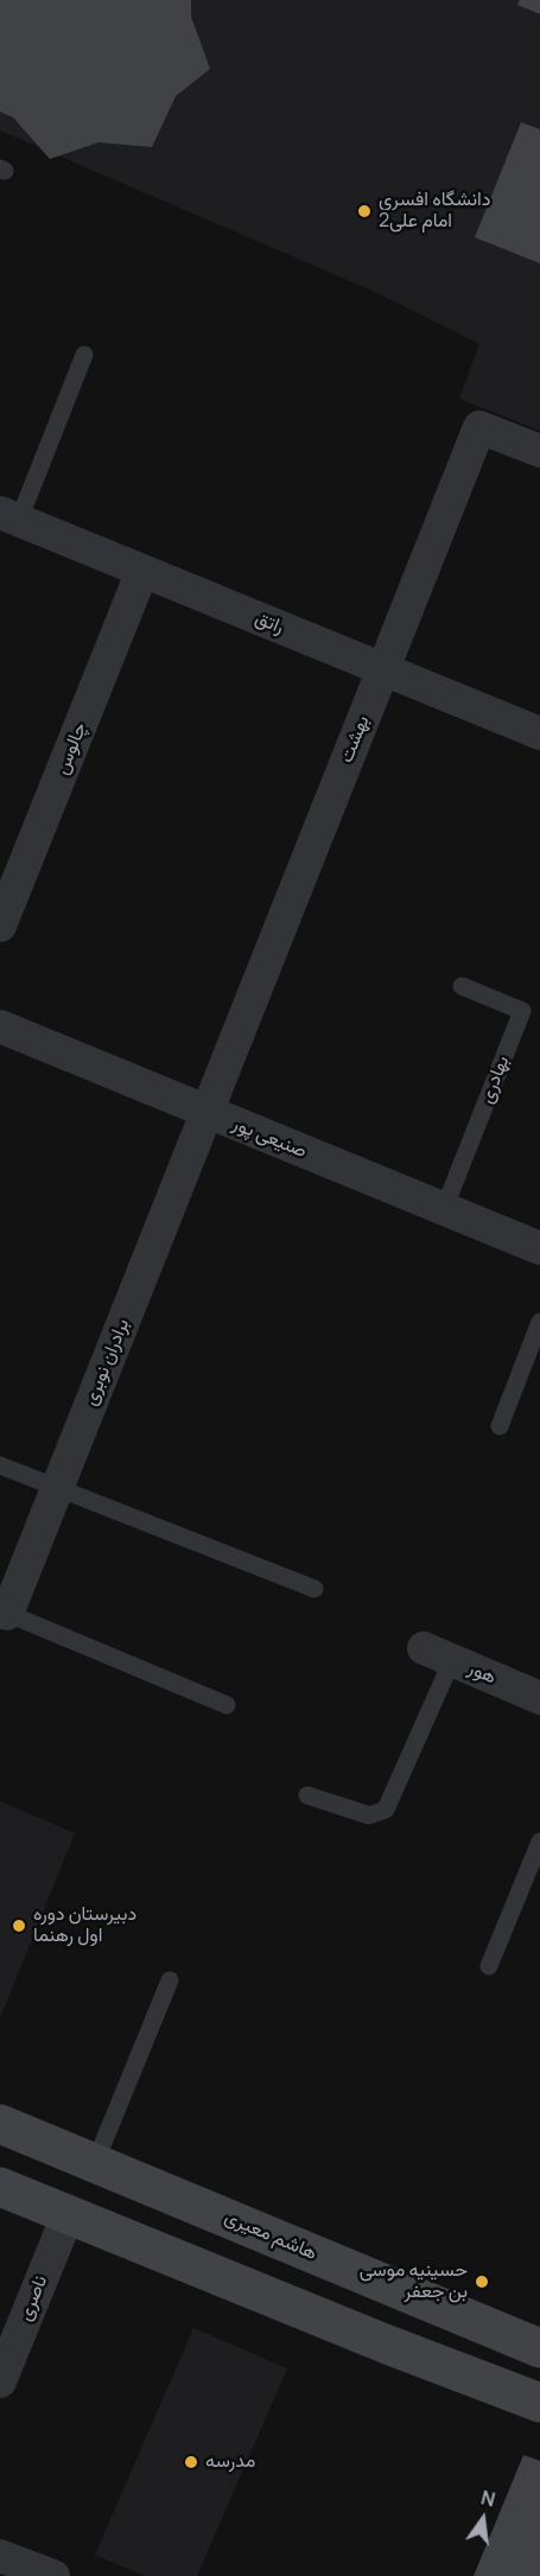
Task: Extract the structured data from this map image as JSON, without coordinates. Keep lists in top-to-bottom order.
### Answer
{
  "streets": {
    "main road": ["هاشم معیری"],
    "street": [
      "راتق",
      "بهشت",
      "چالوس",
      "صنیعی پور",
      "برادران نوبری",
      "هور",
      "ناصری"
    ],
    "lane": ["بهادری"]
  },
  "crossings": [
    ["راتق", "بهشت"],
    ["راتق", "چالوس"],
    ["بهشت", "صنیعی پور"],
    ["بهشت", "برادران نوبری"],
    ["بهادری", "صنیعی پور"],
    ["صنیعی پور", "برادران نوبری"]
  ],
  "places": [
    "دانشگاه افسری امام علی2",
    "دبیرستان دوره اول رهنما",
    "حسینیه موسی بن جعفر",
    "مدرسه"
  ],
  "north": "top"
}
